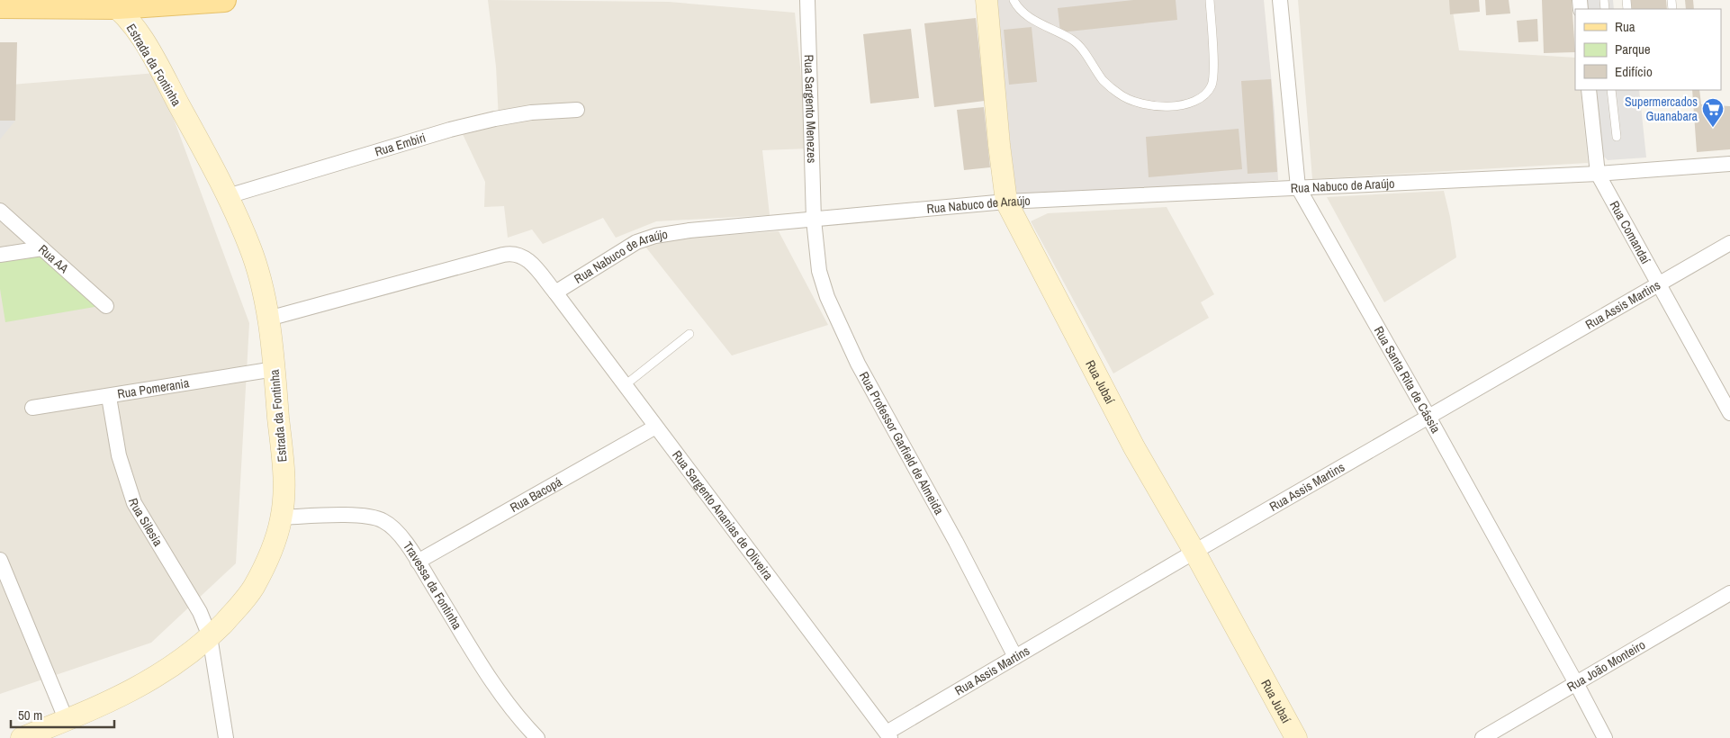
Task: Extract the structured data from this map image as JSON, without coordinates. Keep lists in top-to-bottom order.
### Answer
{
  "streets": {
    "main road": ["Estrada da Fontinha", "Rua Jubaí"],
    "street": [
      "Rua Sargento Menezes",
      "Rua Embiri",
      "Rua Nabuco de Araújo",
      "Rua Comandaí",
      "Rua AA",
      "Rua Assis Martins",
      "Rua Santa Rita de Cássia",
      "Rua Pomerania",
      "Rua Professor Garfield de Almeida",
      "Rua Bacopá",
      "Rua Sargento Ananias de Oliveira",
      "Rua Silesia",
      "Travessa da Fontinha",
      "Rua João Monteiro"
    ]
  },
  "crossings": [
    ["Estrada da Fontinha", "Rua Embiri"],
    ["Estrada da Fontinha", "Rua Pomerania"],
    ["Estrada da Fontinha", "Rua Silesia"],
    ["Estrada da Fontinha", "Travessa da Fontinha"],
    ["Rua Sargento Menezes", "Rua Nabuco de Araújo"],
    ["Rua Sargento Menezes", "Rua Professor Garfield de Almeida"],
    ["Rua Nabuco de Araújo", "Rua Comandaí"],
    ["Rua Nabuco de Araújo", "Rua Santa Rita de Cássia"],
    ["Rua Nabuco de Araújo", "Rua Jubaí"],
    ["Rua Nabuco de Araújo", "Rua Professor Garfield de Almeida"],
    ["Rua Nabuco de Araújo", "Rua Sargento Ananias de Oliveira"],
    ["Rua Comandaí", "Rua Assis Martins"],
    ["Rua Assis Martins", "Rua Santa Rita de Cássia"],
    ["Rua Assis Martins", "Rua Jubaí"],
    ["Rua Assis Martins", "Rua Professor Garfield de Almeida"],
    ["Rua Assis Martins", "Rua Sargento Ananias de Oliveira"],
    ["Rua Santa Rita de Cássia", "Rua João Monteiro"],
    ["Rua Pomerania", "Rua Silesia"],
    ["Rua Bacopá", "Rua Sargento Ananias de Oliveira"],
    ["Rua Bacopá", "Travessa da Fontinha"]
  ],
  "places": {
    "supermarket": ["Supermercados Guanabara"]
  },
  "legend": ["Rua", "Parque", "Edifício"],
  "scale_bar": "50 m"
}
